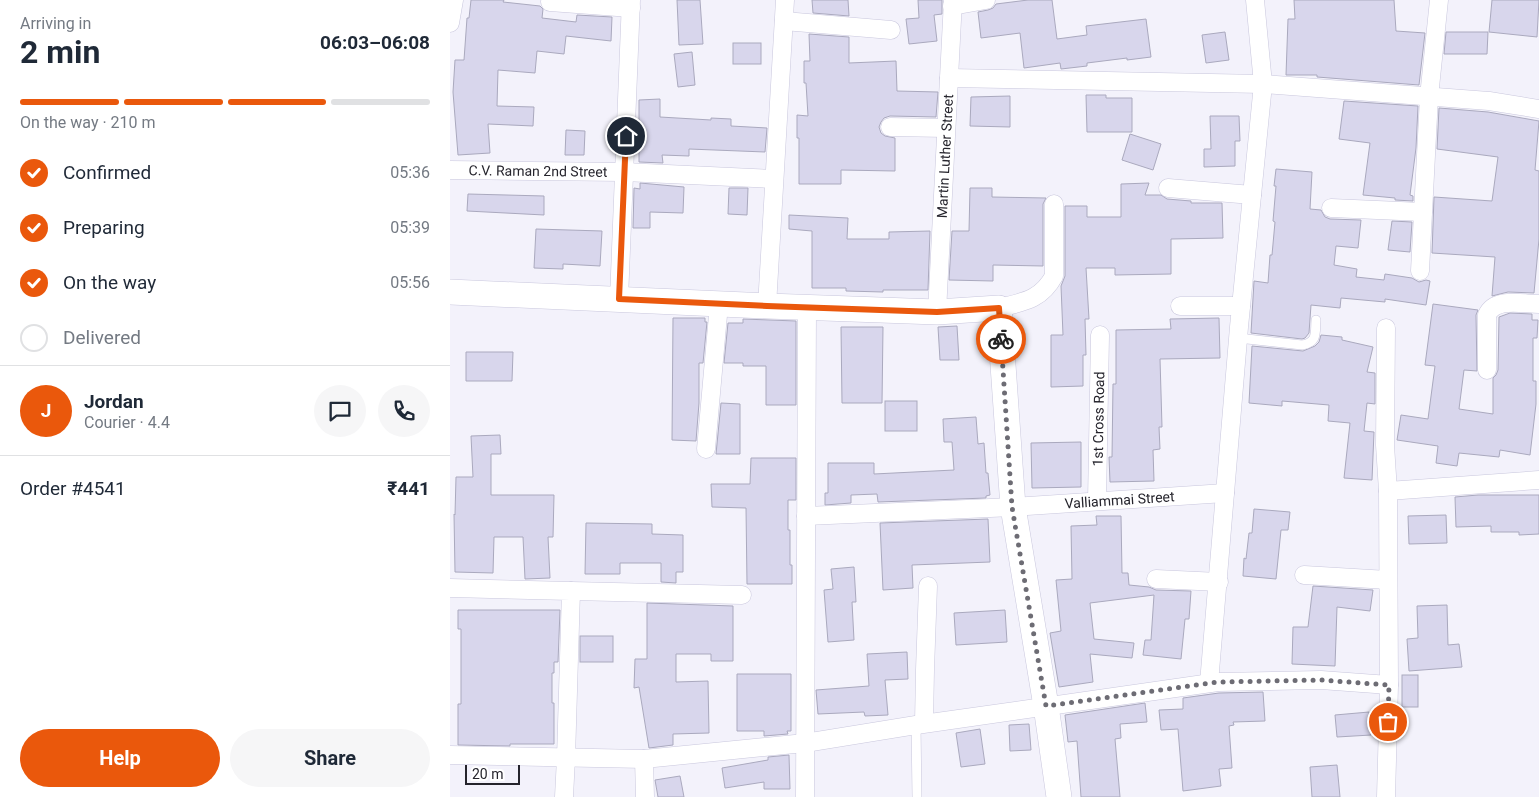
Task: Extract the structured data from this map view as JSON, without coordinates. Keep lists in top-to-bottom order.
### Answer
{
  "streets": {
    "street": [
      "Martin Luther Street",
      "C.V. Raman 2nd Street",
      "1st Cross Road",
      "Valliammai Street"
    ]
  },
  "crossings": [
    ["1st Cross Road", "Valliammai Street"]
  ],
  "scale_bar": "20 m",
  "page": {
    "heading": ["2 min", "Arriving in", "06:03–06:08"],
    "panel": [
      "Jordan",
      "Courier · 4.4",
      "Order #4541",
      "₹441"
    ],
    "bar": "On the way · 210 m",
    "list": [
      ["Confirmed", "05:36"],
      ["Preparing", "05:39"],
      ["On the way", "05:56"],
      "Delivered"
    ],
    "round": "J",
    "buttons": ["Help", "Share"],
    "scale": "20 m"
  }
}
